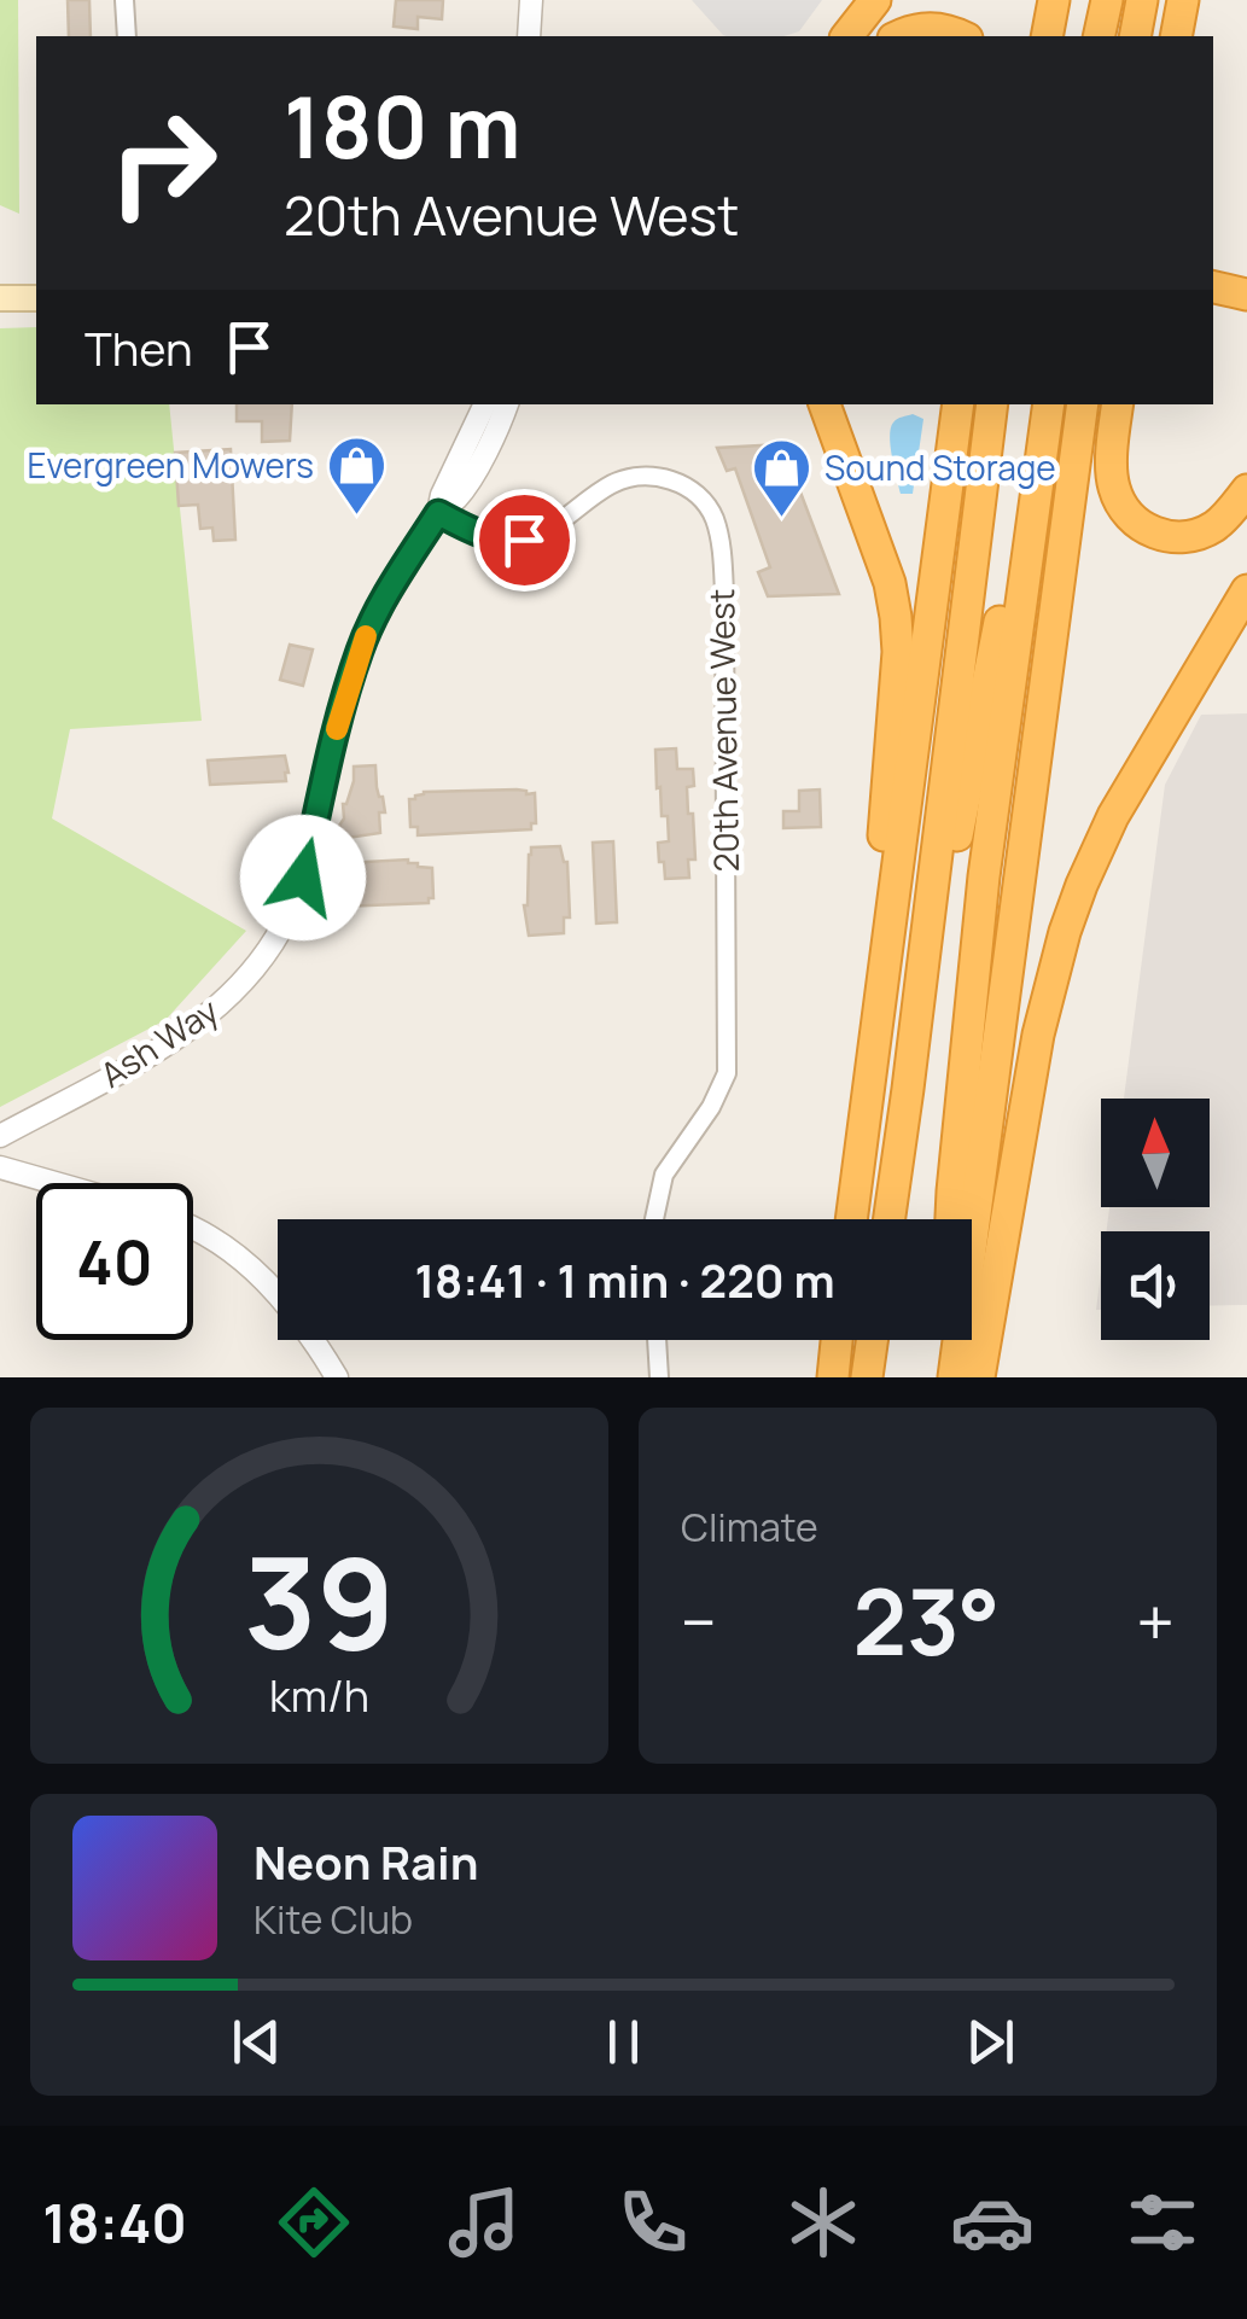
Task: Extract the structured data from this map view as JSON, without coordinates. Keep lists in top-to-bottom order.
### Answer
{
  "streets": {
    "street": ["20th Avenue West", "Ash Way"]
  },
  "crossings": [
    ["20th Avenue West", "Ash Way"]
  ],
  "places": {
    "shop": ["Evergreen Mowers", "Sound Storage"]
  },
  "north": "top",
  "page": {
    "turn": ["180 m", "20th Avenue West"],
    "then": "Then",
    "limit": "40",
    "trip": "18:41 · 1 min · 220 m",
    "tile": "Climate",
    "heat": ["−", "23°", "+"],
    "song": ["Neon Rain", "Kite Club"],
    "tabs": "18:40",
    "gauge": ["39", "km/h"]
  }
}
